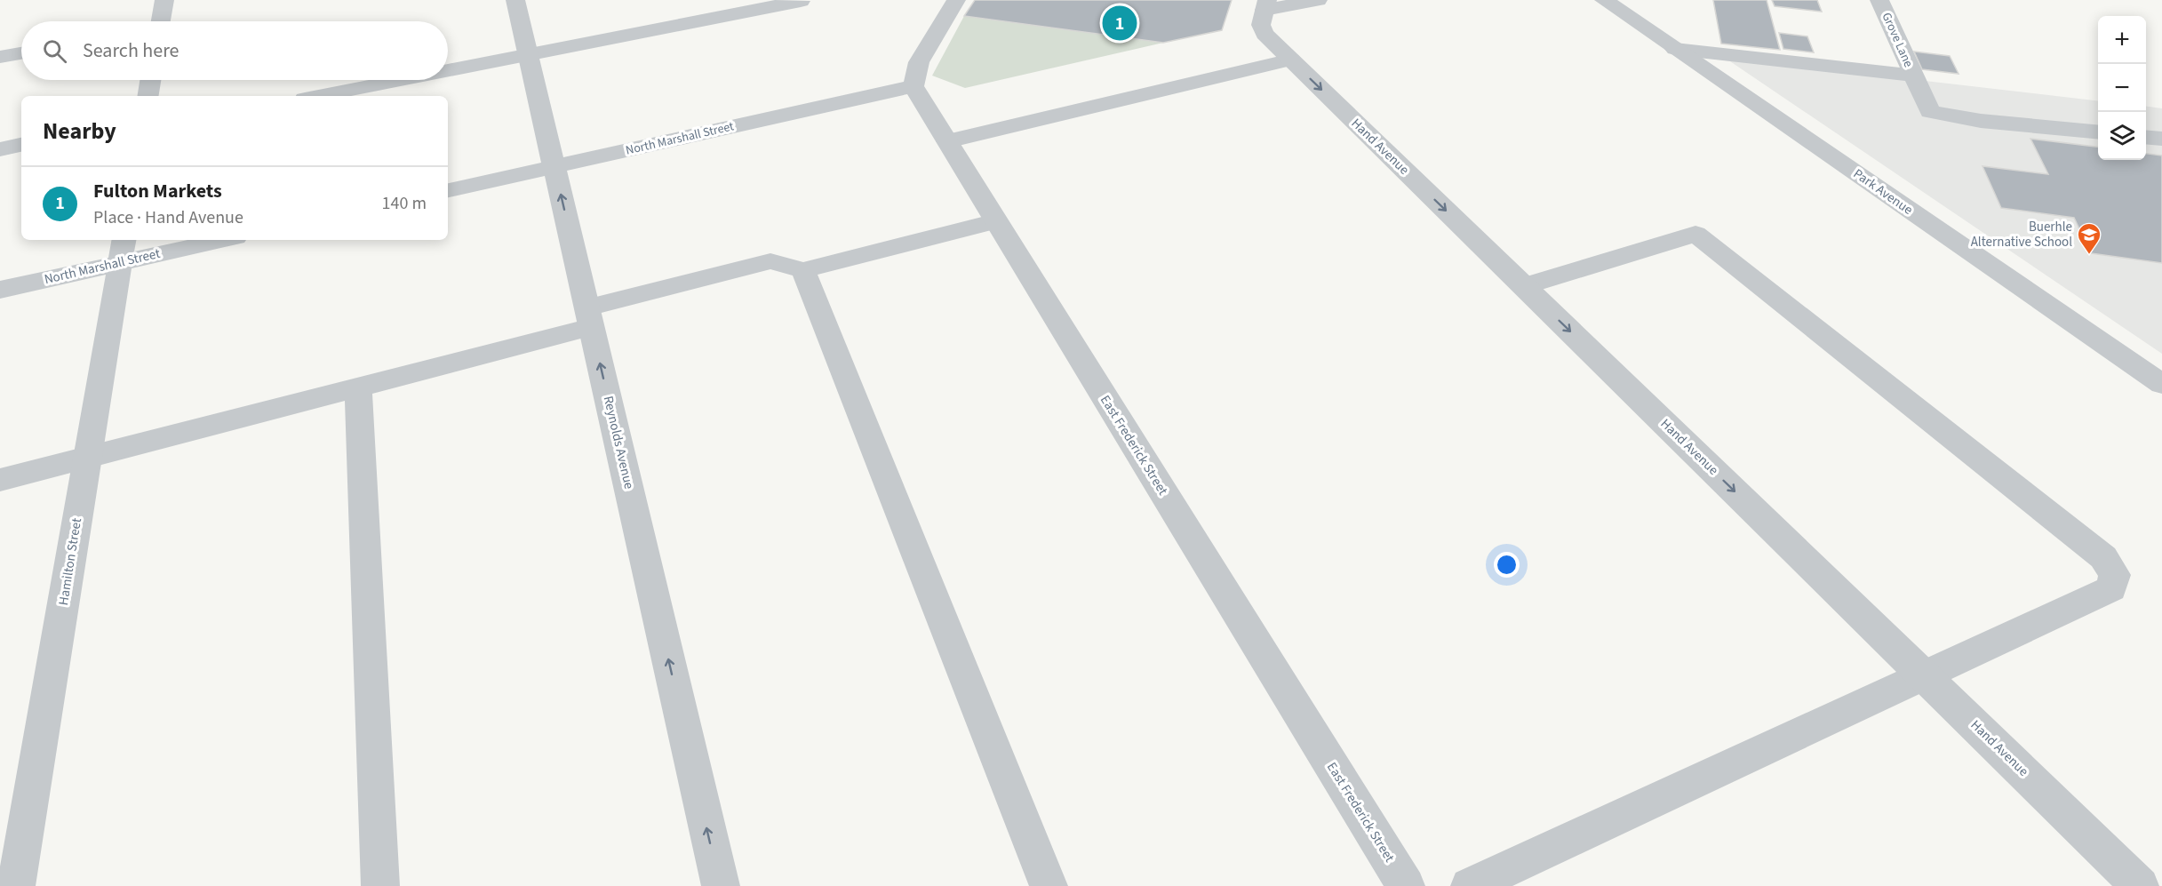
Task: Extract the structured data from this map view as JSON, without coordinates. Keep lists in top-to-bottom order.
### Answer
{
  "streets": {
    "street": [
      "Grove Lane",
      "North Marshall Street",
      "Hand Avenue",
      "Park Avenue",
      "Reynolds Avenue",
      "East Frederick Street",
      "Hamilton Street"
    ]
  },
  "crossings": [
    ["North Marshall Street", "Reynolds Avenue"],
    ["North Marshall Street", "East Frederick Street"],
    ["North Marshall Street", "Hamilton Street"]
  ],
  "one_way": ["Hand Avenue"],
  "places": {
    "school or university": ["Buerhle Alternative School"]
  },
  "page": {
    "pins": "1",
    "map_buttons": ["+", "−"],
    "search": "Search here",
    "heading": "Nearby",
    "list": [
      {
        "mark": "1",
        "name": "Fulton Markets",
        "note": "Place · Hand Avenue",
        "value": "140 m"
      }
    ]
  }
}
